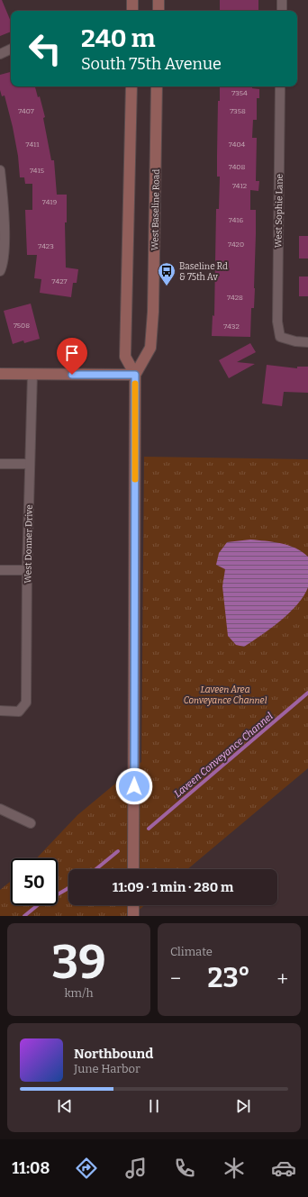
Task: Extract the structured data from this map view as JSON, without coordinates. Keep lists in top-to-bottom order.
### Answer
{
  "streets": {
    "main road": ["West Baseline Road"],
    "street": ["West Sophie Lane", "West Donner Drive"]
  },
  "water": ["Laveen Conveyance Channel"],
  "parks": ["Laveen Area Conveyance Channel"],
  "places": {
    "bus stop": ["Baseline Rd & 75th Av"]
  },
  "house_numbers": [
    "7354",
    "7407",
    "7358",
    "7411",
    "7404",
    "7408",
    "7415",
    "7412",
    "7419",
    "7416",
    "7420",
    "7423",
    "7427",
    "7428",
    "7508",
    "7432"
  ],
  "page": {
    "turn": ["240 m", "South 75th Avenue"],
    "limit": "50",
    "trip": "11:09 · 1 min · 280 m",
    "tile": [
      ["39", "km/h"],
      "Climate"
    ],
    "heat": ["−", "23°", "+"],
    "song": ["Northbound", "June Harbor"],
    "tabs": "11:08"
  }
}
